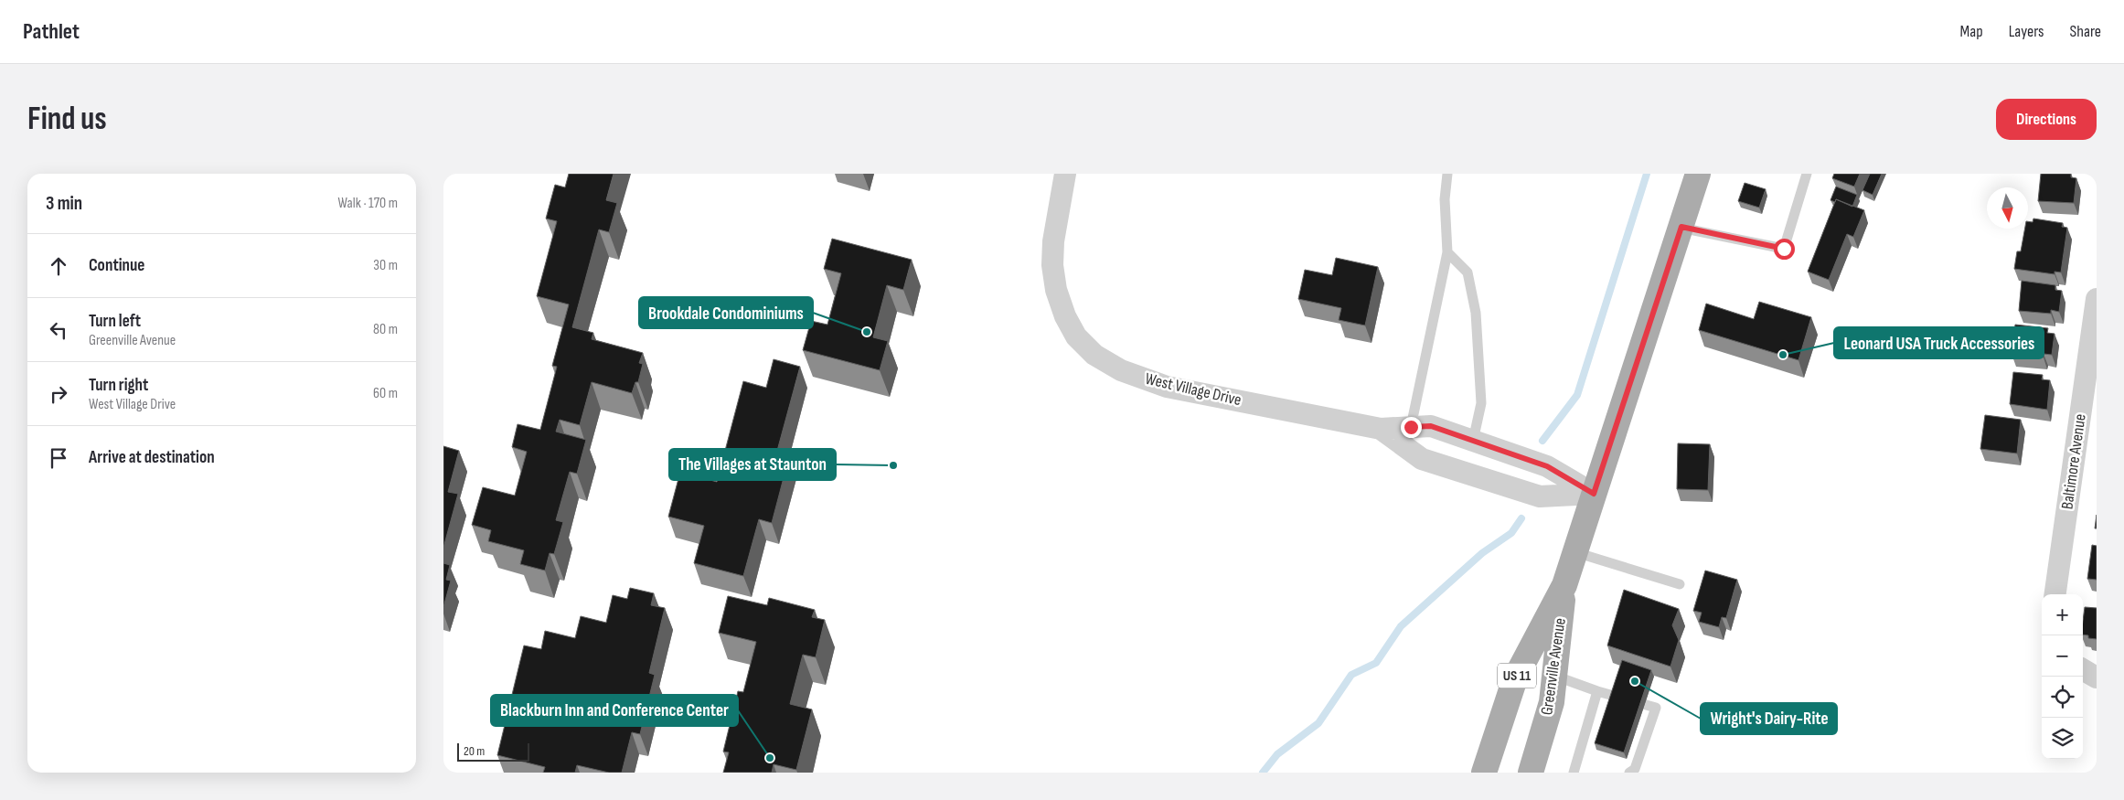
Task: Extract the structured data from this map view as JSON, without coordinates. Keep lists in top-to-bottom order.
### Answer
{
  "streets": {
    "main road": ["Greenville Avenue", "US 11"],
    "street": ["West Village Drive", "Baltimore Avenue"]
  },
  "crossings": [
    ["West Village Drive", "Greenville Avenue"]
  ],
  "places": [
    "Brookdale Condominiums",
    "Leonard USA Truck Accessories",
    "The Villages at Staunton",
    "Wright's Dairy-Rite",
    "Blackburn Inn and Conference Center"
  ],
  "scale_bar": "20 m",
  "north": "bottom",
  "page": {
    "header": "Pathlet",
    "nav": ["Map", "Layers", "Share"],
    "buttons": "Directions",
    "title": "Find us",
    "heading": ["3 min", "Walk · 170 m"],
    "list": [
      ["Continue", "30 m"],
      ["Turn left", "Greenville Avenue", "80 m"],
      ["Turn right", "West Village Drive", "60 m"],
      "Arrive at destination"
    ],
    "map_buttons": ["+", "−"],
    "scale": "20 m"
  }
}
